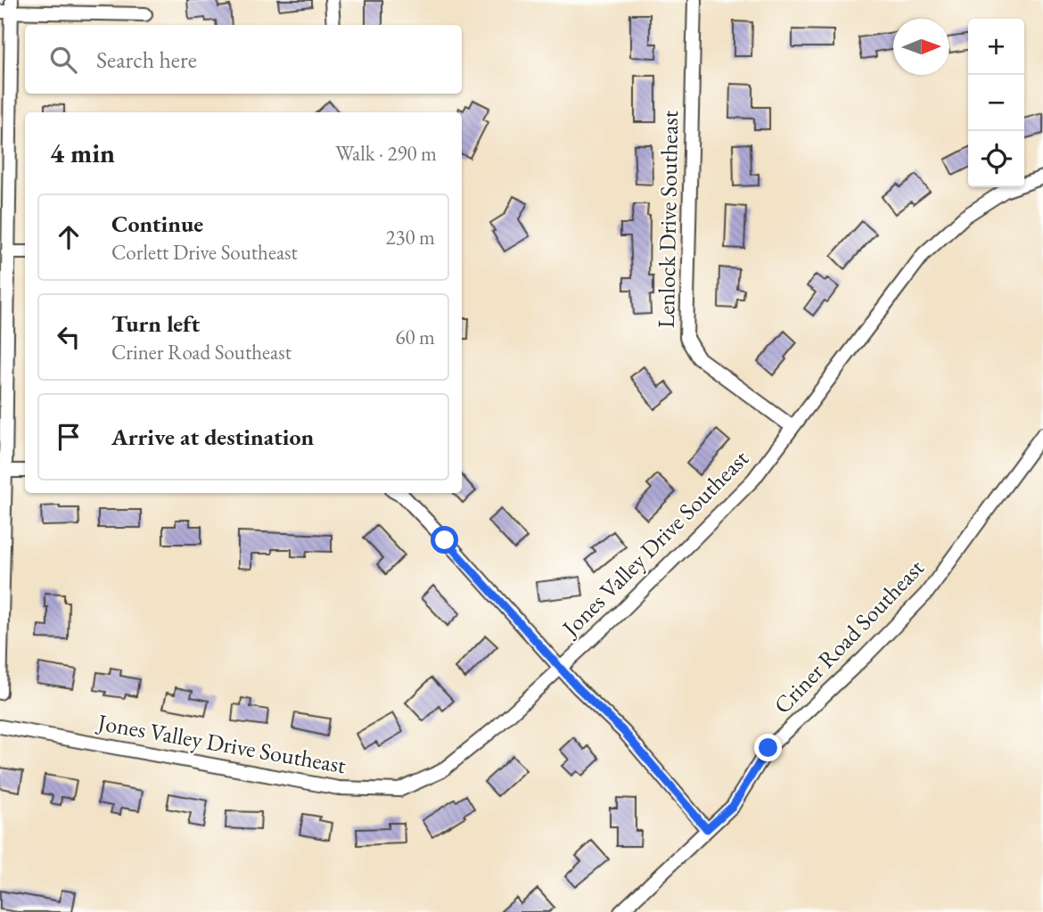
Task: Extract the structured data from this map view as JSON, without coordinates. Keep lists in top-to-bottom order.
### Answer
{
  "streets": {
    "street": ["Lenlock Drive Southeast", "Jones Valley Drive Southeast", "Criner Road Southeast"]
  },
  "crossings": [
    ["Lenlock Drive Southeast", "Jones Valley Drive Southeast"]
  ],
  "north": "right",
  "page": {
    "map_buttons": ["+", "−"],
    "search": "Search here",
    "heading": ["4 min", "Walk · 290 m"],
    "list": [
      ["Continue", "Corlett Drive Southeast", "230 m"],
      ["Turn left", "Criner Road Southeast", "60 m"],
      "Arrive at destination"
    ]
  }
}
